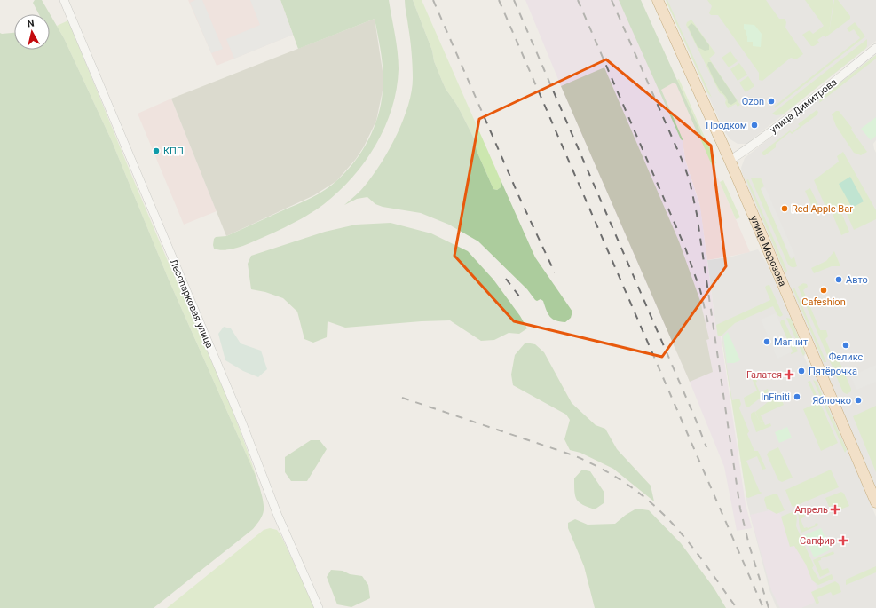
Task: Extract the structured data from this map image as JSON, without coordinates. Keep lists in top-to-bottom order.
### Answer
{
  "streets": {
    "main road": ["улица Морозова"],
    "street": ["улица Димитрова", "Лесопарковая улица"]
  },
  "crossings": [
    ["улица Димитрова", "улица Морозова"]
  ],
  "places": {
    "other": [
      "Ozon",
      "Продком",
      "КПП",
      "Red Apple Bar",
      "Авто",
      "Cafeshion",
      "Магнит",
      "Феликс",
      "Пятёрочка",
      "InFiniti",
      "Яблочко"
    ],
    "health": ["Галатея", "Апрель", "Сапфир"]
  },
  "north": "top"
}
